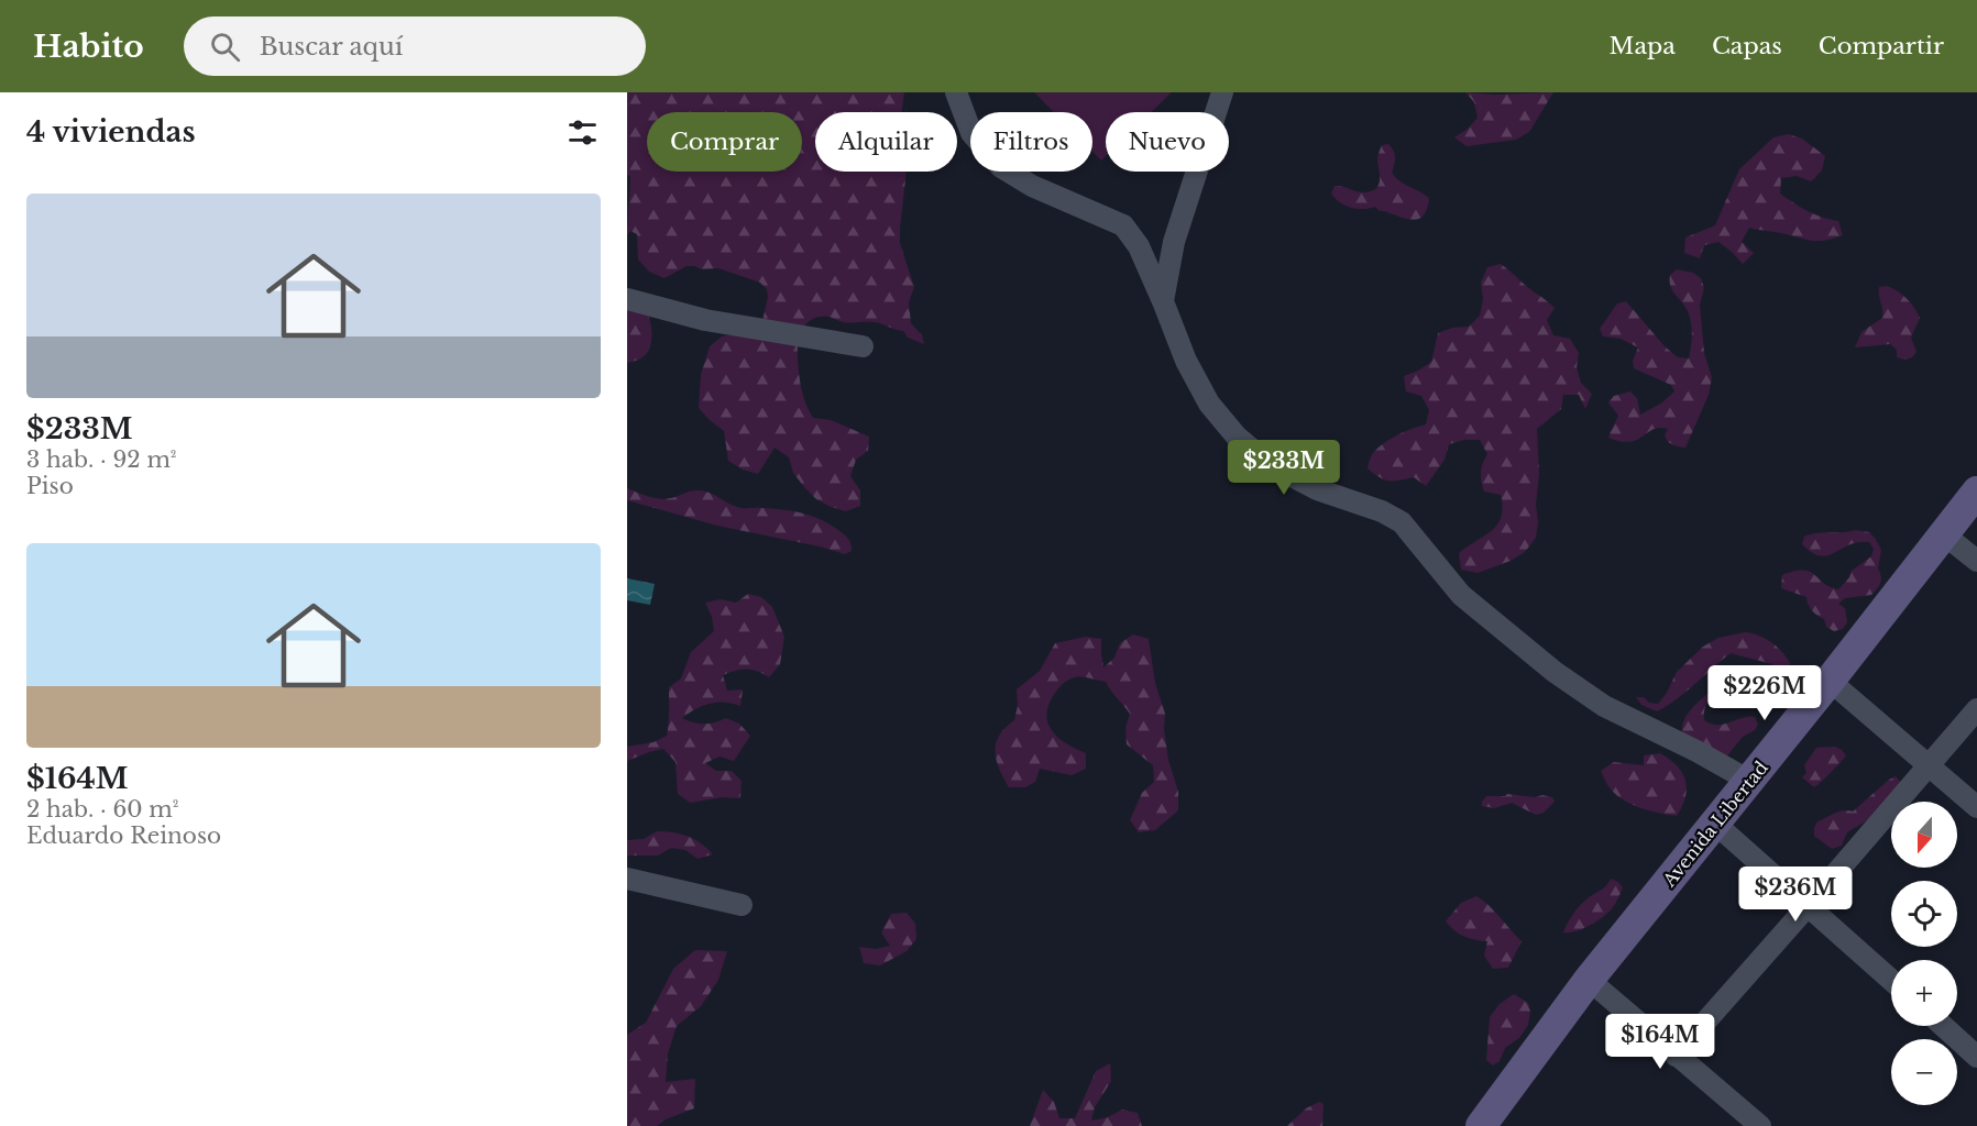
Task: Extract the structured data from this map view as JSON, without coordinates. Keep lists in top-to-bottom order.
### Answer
{
  "streets": {
    "main road": ["Avenida Libertad"]
  },
  "north": "bottom",
  "page": {
    "header": "Habito",
    "search": "Buscar aquí",
    "nav": ["Mapa", "Capas", "Compartir"],
    "heading": "4 viviendas",
    "chip": [
      "Comprar",
      "Alquilar",
      "Filtros",
      "Nuevo"
    ],
    "list": [
      {
        "name": "$233M",
        "note": "3 hab. · 92 m² · Piso"
      },
      {
        "name": "$164M",
        "note": "2 hab. · 60 m² · Eduardo Reinoso"
      }
    ],
    "price": [
      "$233M",
      "$226M",
      "$236M",
      "$164M"
    ],
    "map_buttons": ["+", "−"]
  }
}
